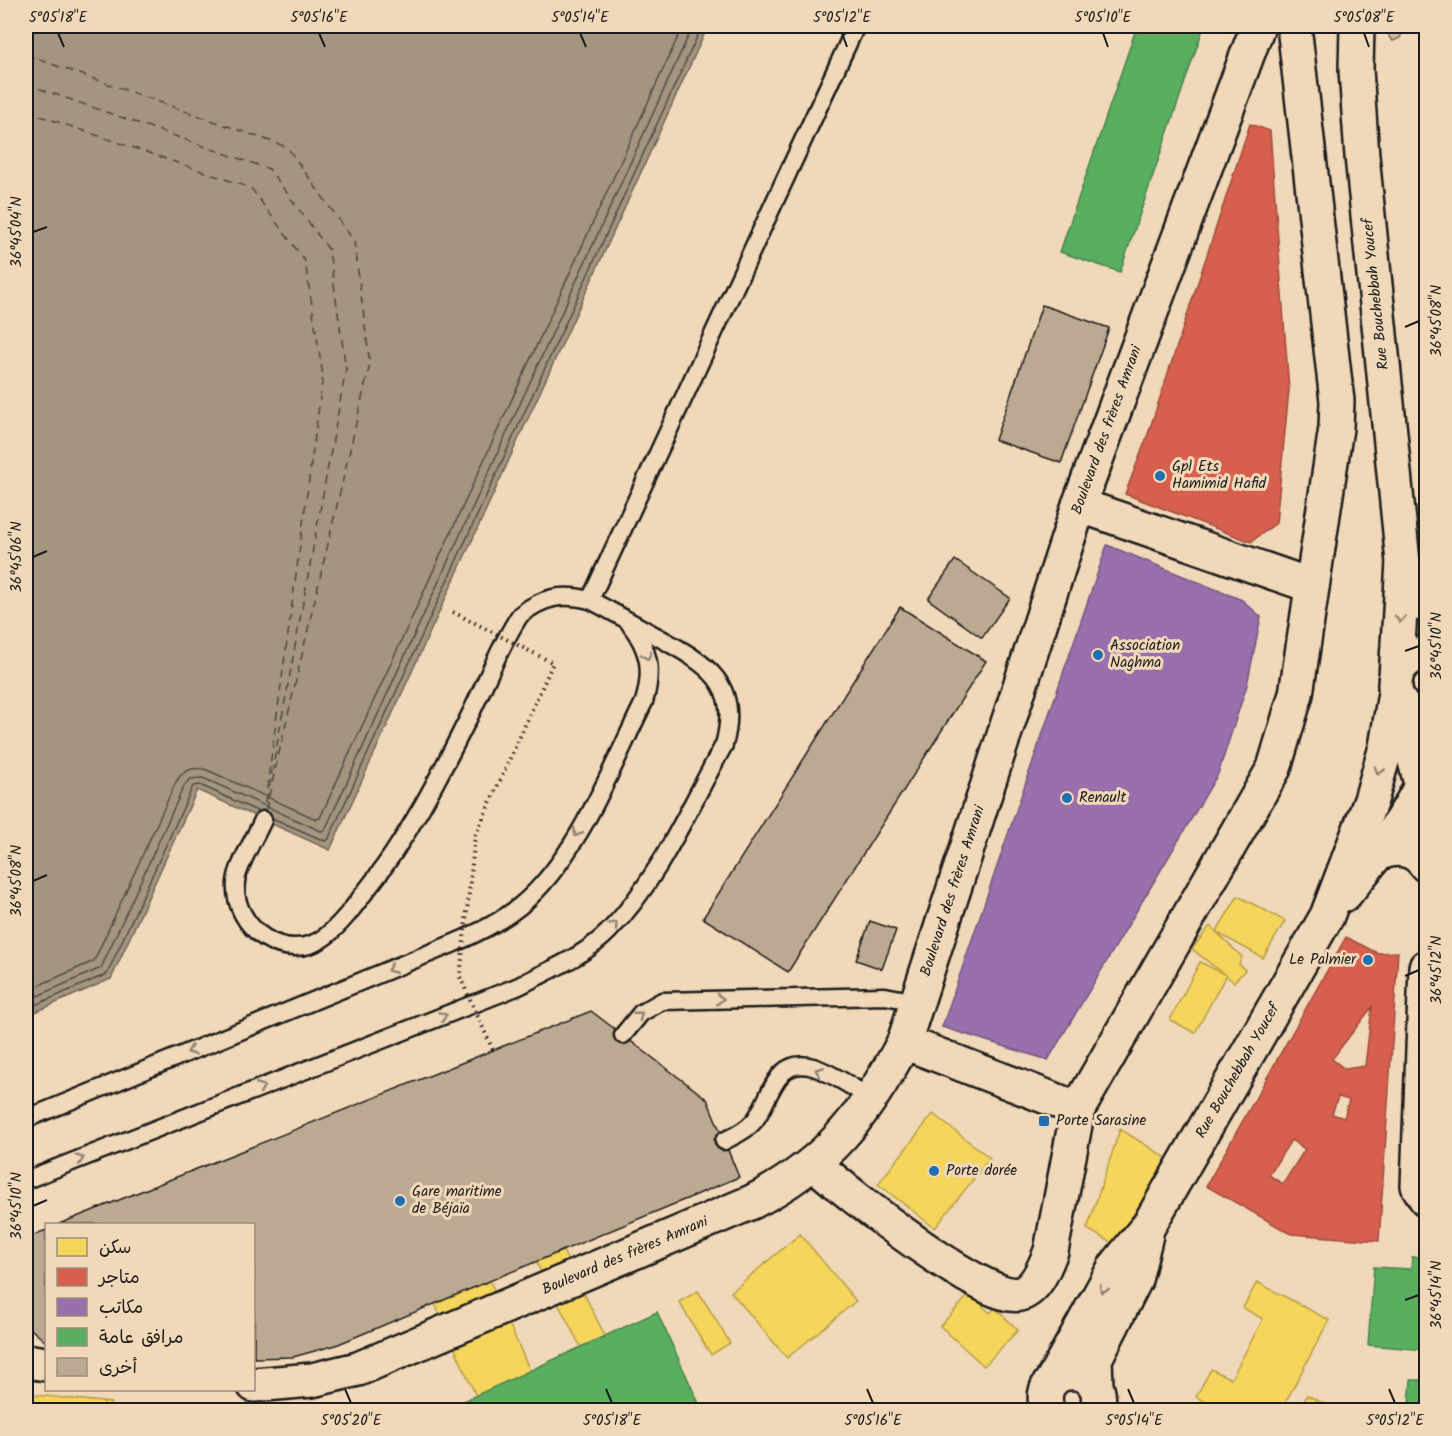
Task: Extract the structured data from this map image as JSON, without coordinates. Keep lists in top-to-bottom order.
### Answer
{
  "streets": {
    "street": ["Rue Bouchebbah Youcef", "Boulevard des frères Amrani"]
  },
  "places": {
    "other": [
      "Gpl Ets Hamimid Hafid",
      "Association Naghma",
      "Renault",
      "Le Palmier",
      "Porte dorée",
      "Gare maritime de Béjaïa"
    ],
    "transit": ["Porte Sarasine"]
  },
  "legend": [
    "سكن",
    "متاجر",
    "مكاتب",
    "مرافق عامة",
    "أخرى"
  ],
  "coordinates": [
    "5°05'18\"E",
    "5°05'16\"E",
    "5°05'14\"E",
    "5°05'12\"E",
    "5°05'10\"E",
    "5°05'08\"E",
    "36°45'04\"N",
    "36°45'08\"N",
    "36°45'06\"N",
    "36°45'10\"N",
    "36°45'12\"N",
    "36°45'14\"N",
    "5°05'20\"E"
  ]
}
